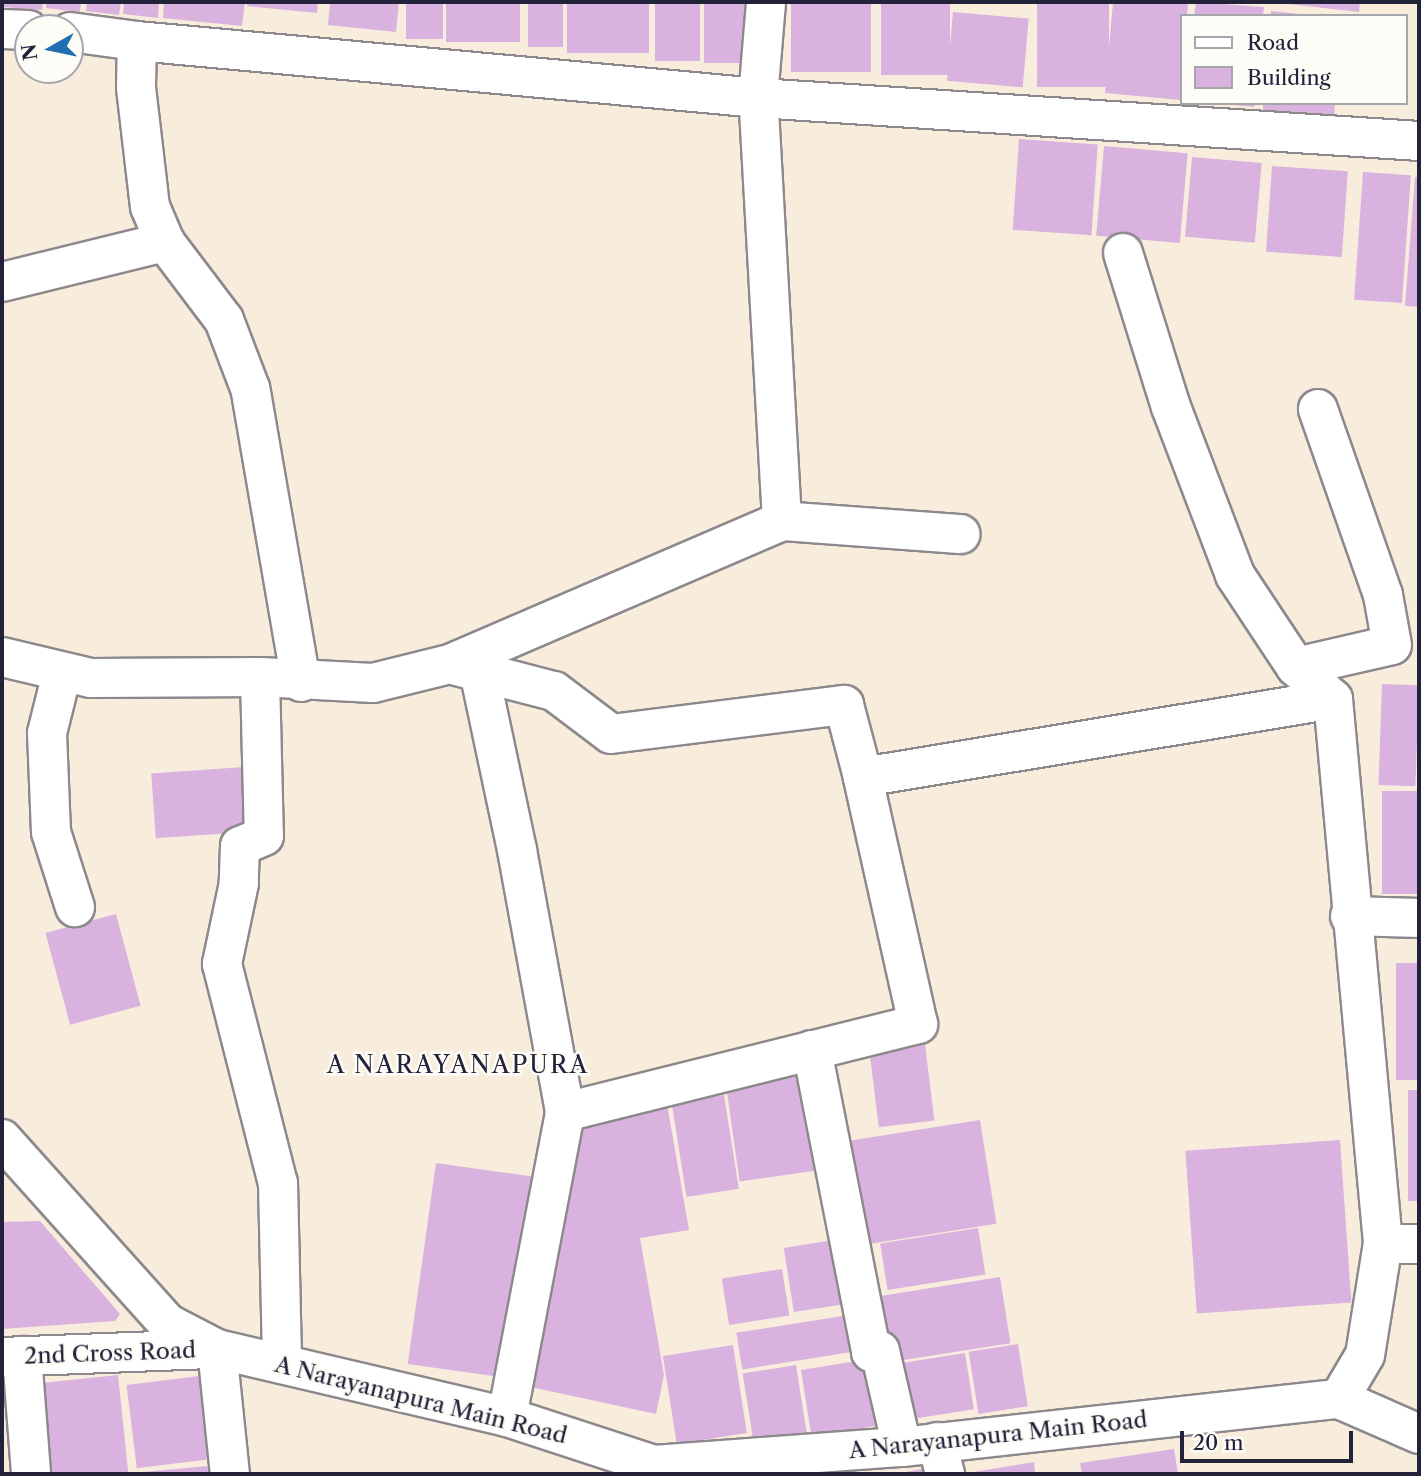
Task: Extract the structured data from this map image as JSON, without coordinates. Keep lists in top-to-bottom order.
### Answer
{
  "streets": {
    "street": ["2nd Cross Road", "A Narayanapura Main Road"]
  },
  "crossings": [
    ["2nd Cross Road", "A Narayanapura Main Road"]
  ],
  "districts": ["A NARAYANAPURA"],
  "legend": ["Road", "Building"],
  "scale_bar": "20 m",
  "north": "left"
}
